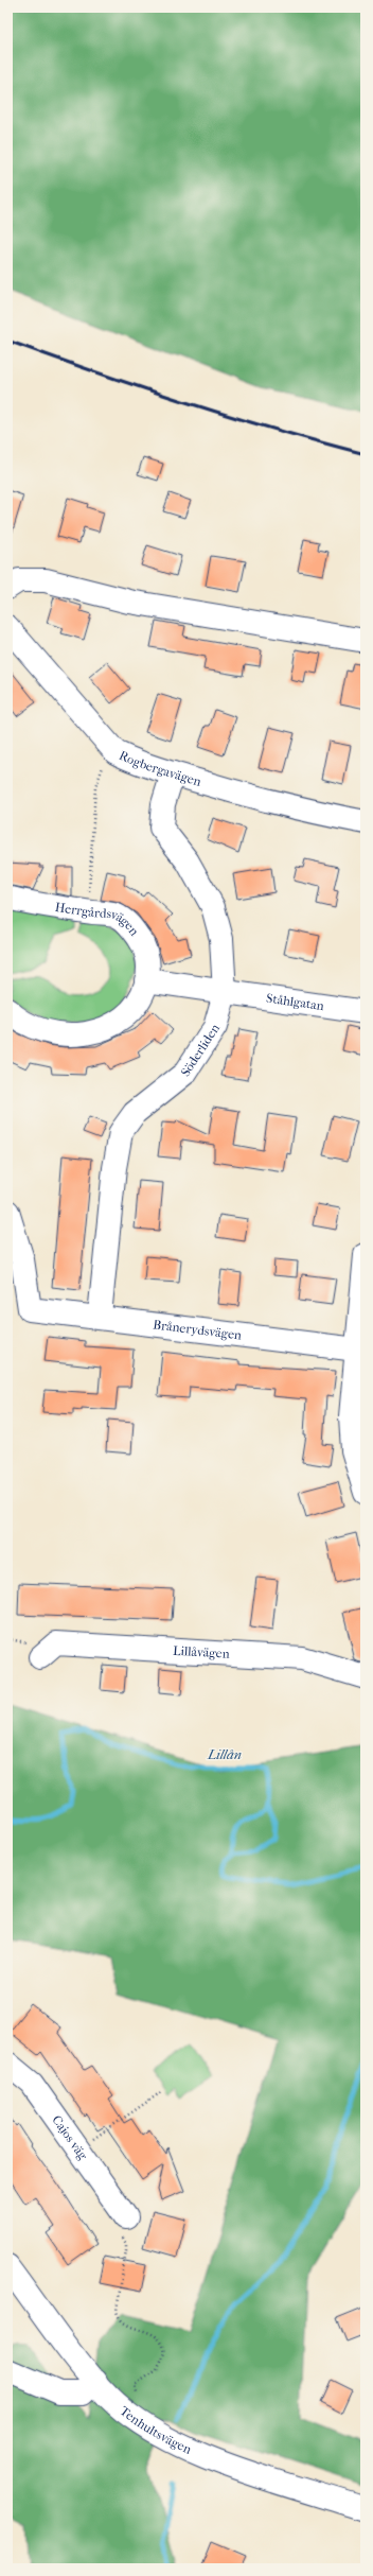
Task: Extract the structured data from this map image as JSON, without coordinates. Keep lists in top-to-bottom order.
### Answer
{
  "streets": {
    "street": [
      "Rogbergavägen",
      "Herrgårdsvägen",
      "Ståhlgatan",
      "Söderliden",
      "Brånerydsvägen",
      "Lillåvägen",
      "Cajos väg",
      "Tenhultsvägen"
    ]
  },
  "crossings": [
    ["Rogbergavägen", "Söderliden"],
    ["Ståhlgatan", "Söderliden"],
    ["Söderliden", "Brånerydsvägen"]
  ],
  "water": ["Lillån"]
}
